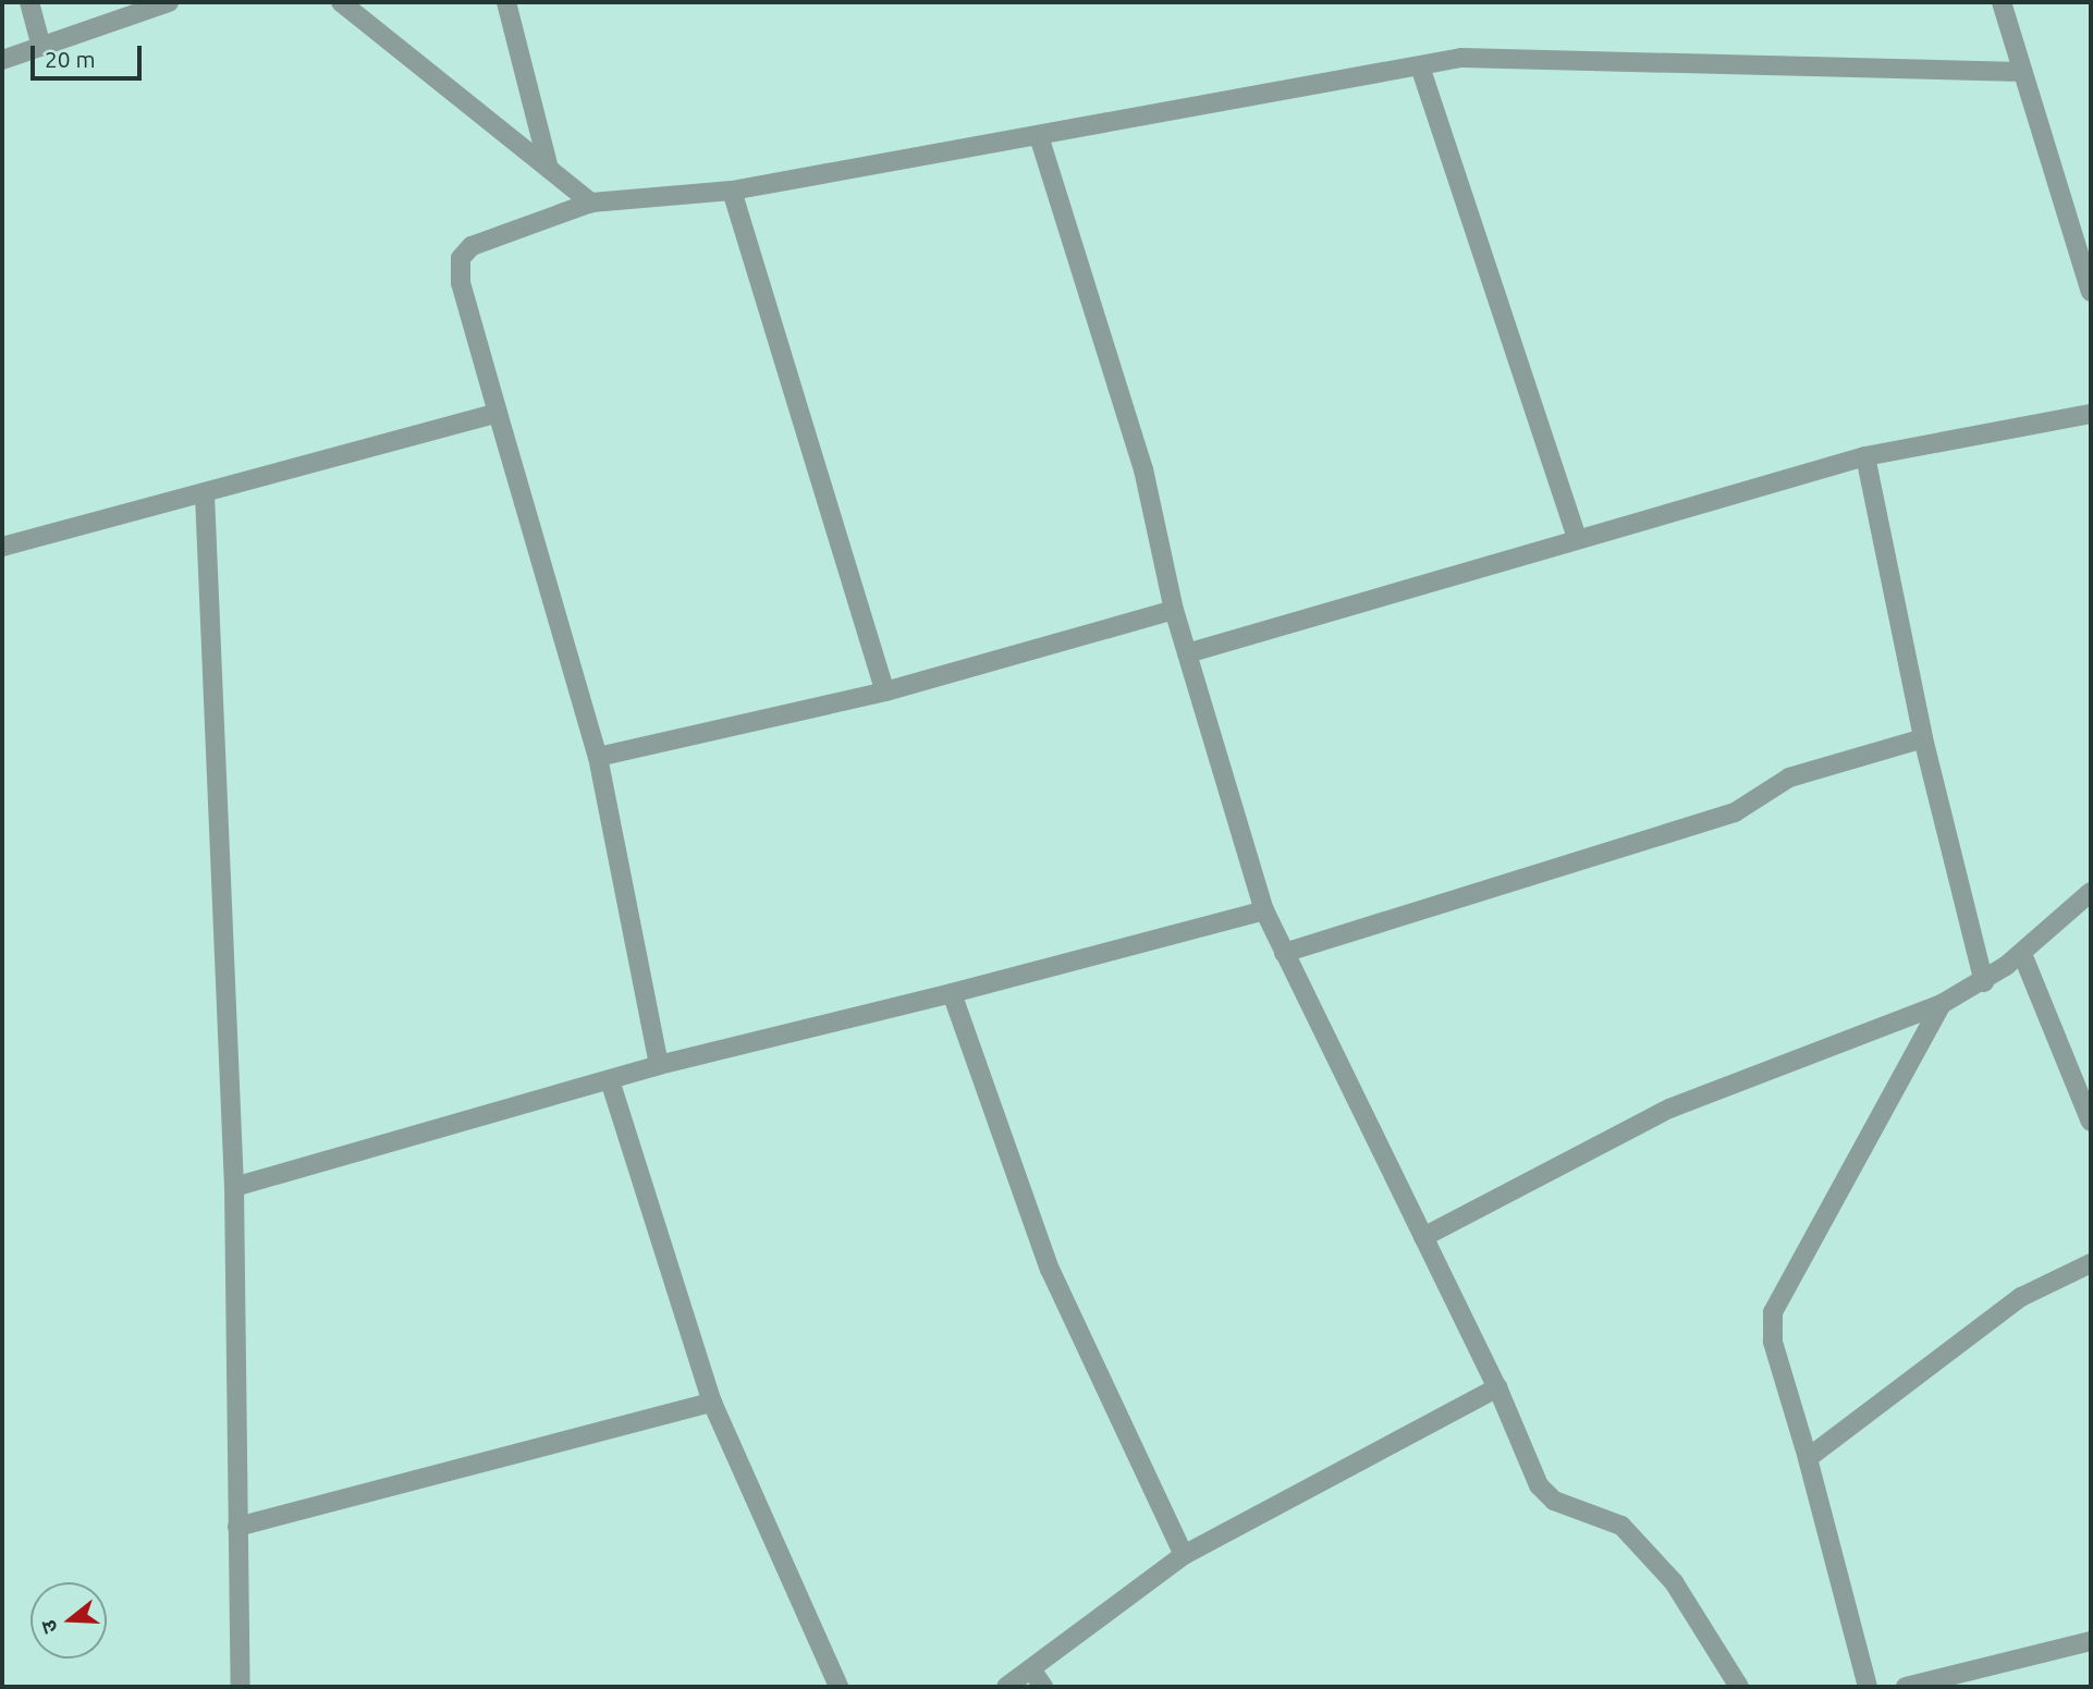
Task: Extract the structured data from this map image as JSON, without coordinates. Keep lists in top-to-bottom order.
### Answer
{
  "scale_bar": "20 m",
  "north": "left"
}
